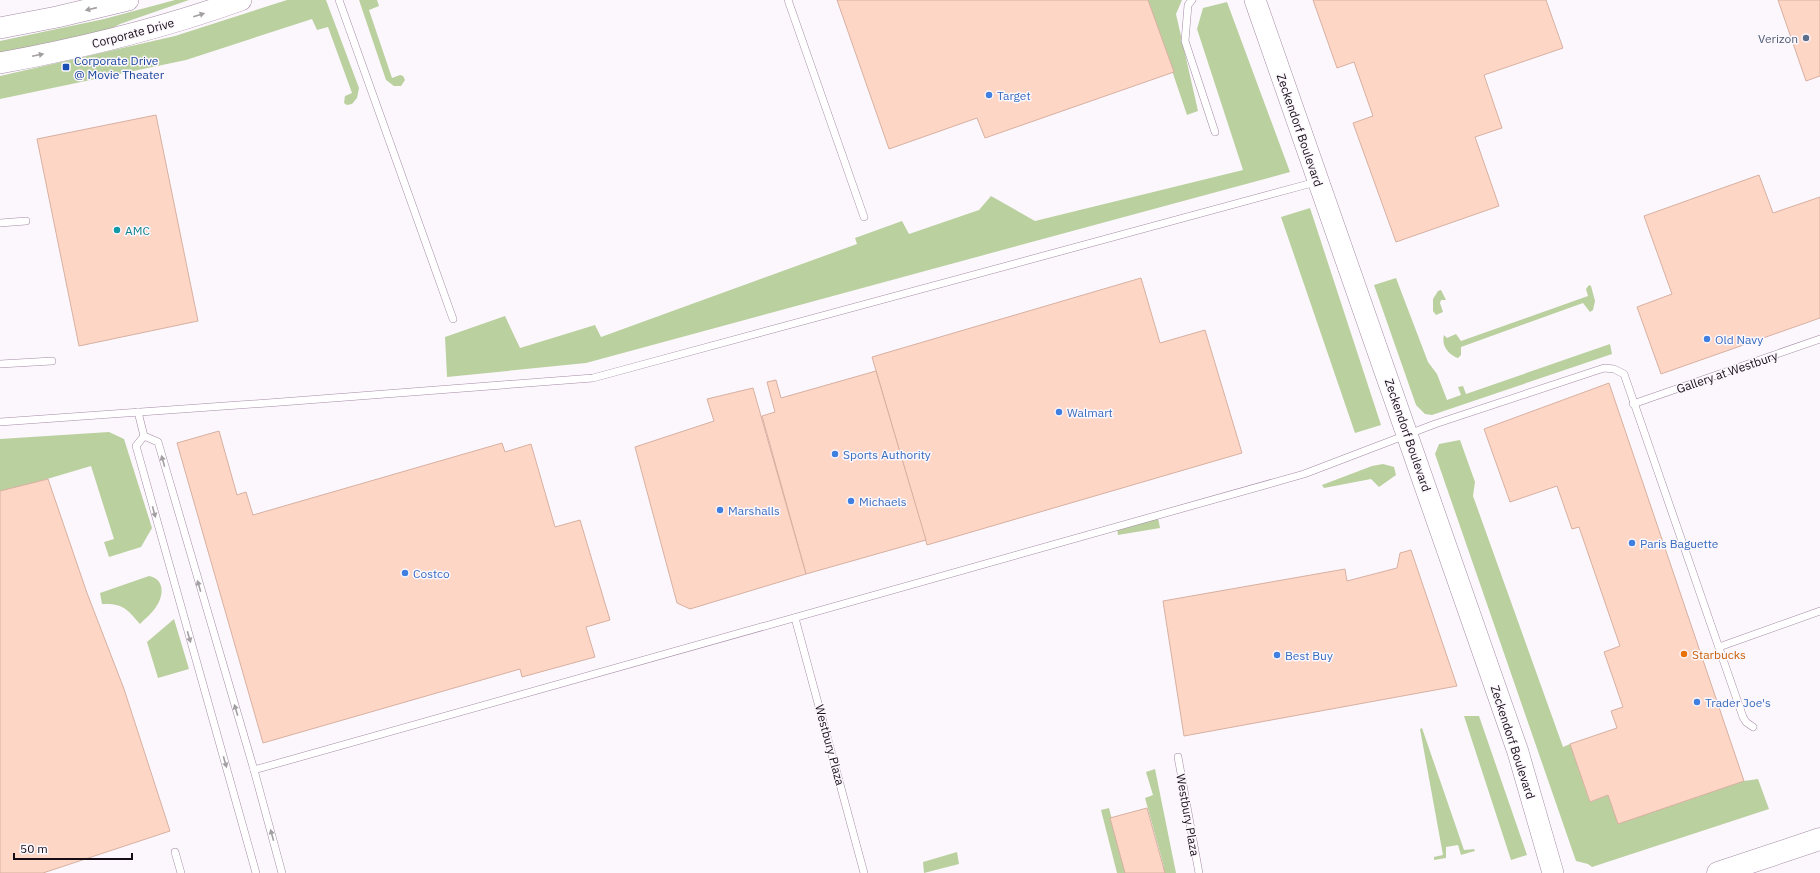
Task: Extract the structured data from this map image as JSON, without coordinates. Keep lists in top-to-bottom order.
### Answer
{
  "streets": {
    "street": ["Corporate Drive", "Zeckendorf Boulevard"],
    "lane": ["Gallery at Westbury", "Westbury Plaza"]
  },
  "places": {
    "other": [
      "Verizon",
      "Target",
      "AMC",
      "Old Navy",
      "Walmart",
      "Sports Authority",
      "Michaels",
      "Marshalls",
      "Paris Baguette",
      "Costco",
      "Starbucks",
      "Best Buy",
      "Trader Joe's"
    ],
    "transit": ["Corporate Drive @ Movie Theater"]
  },
  "scale_bar": "50 m"
}
